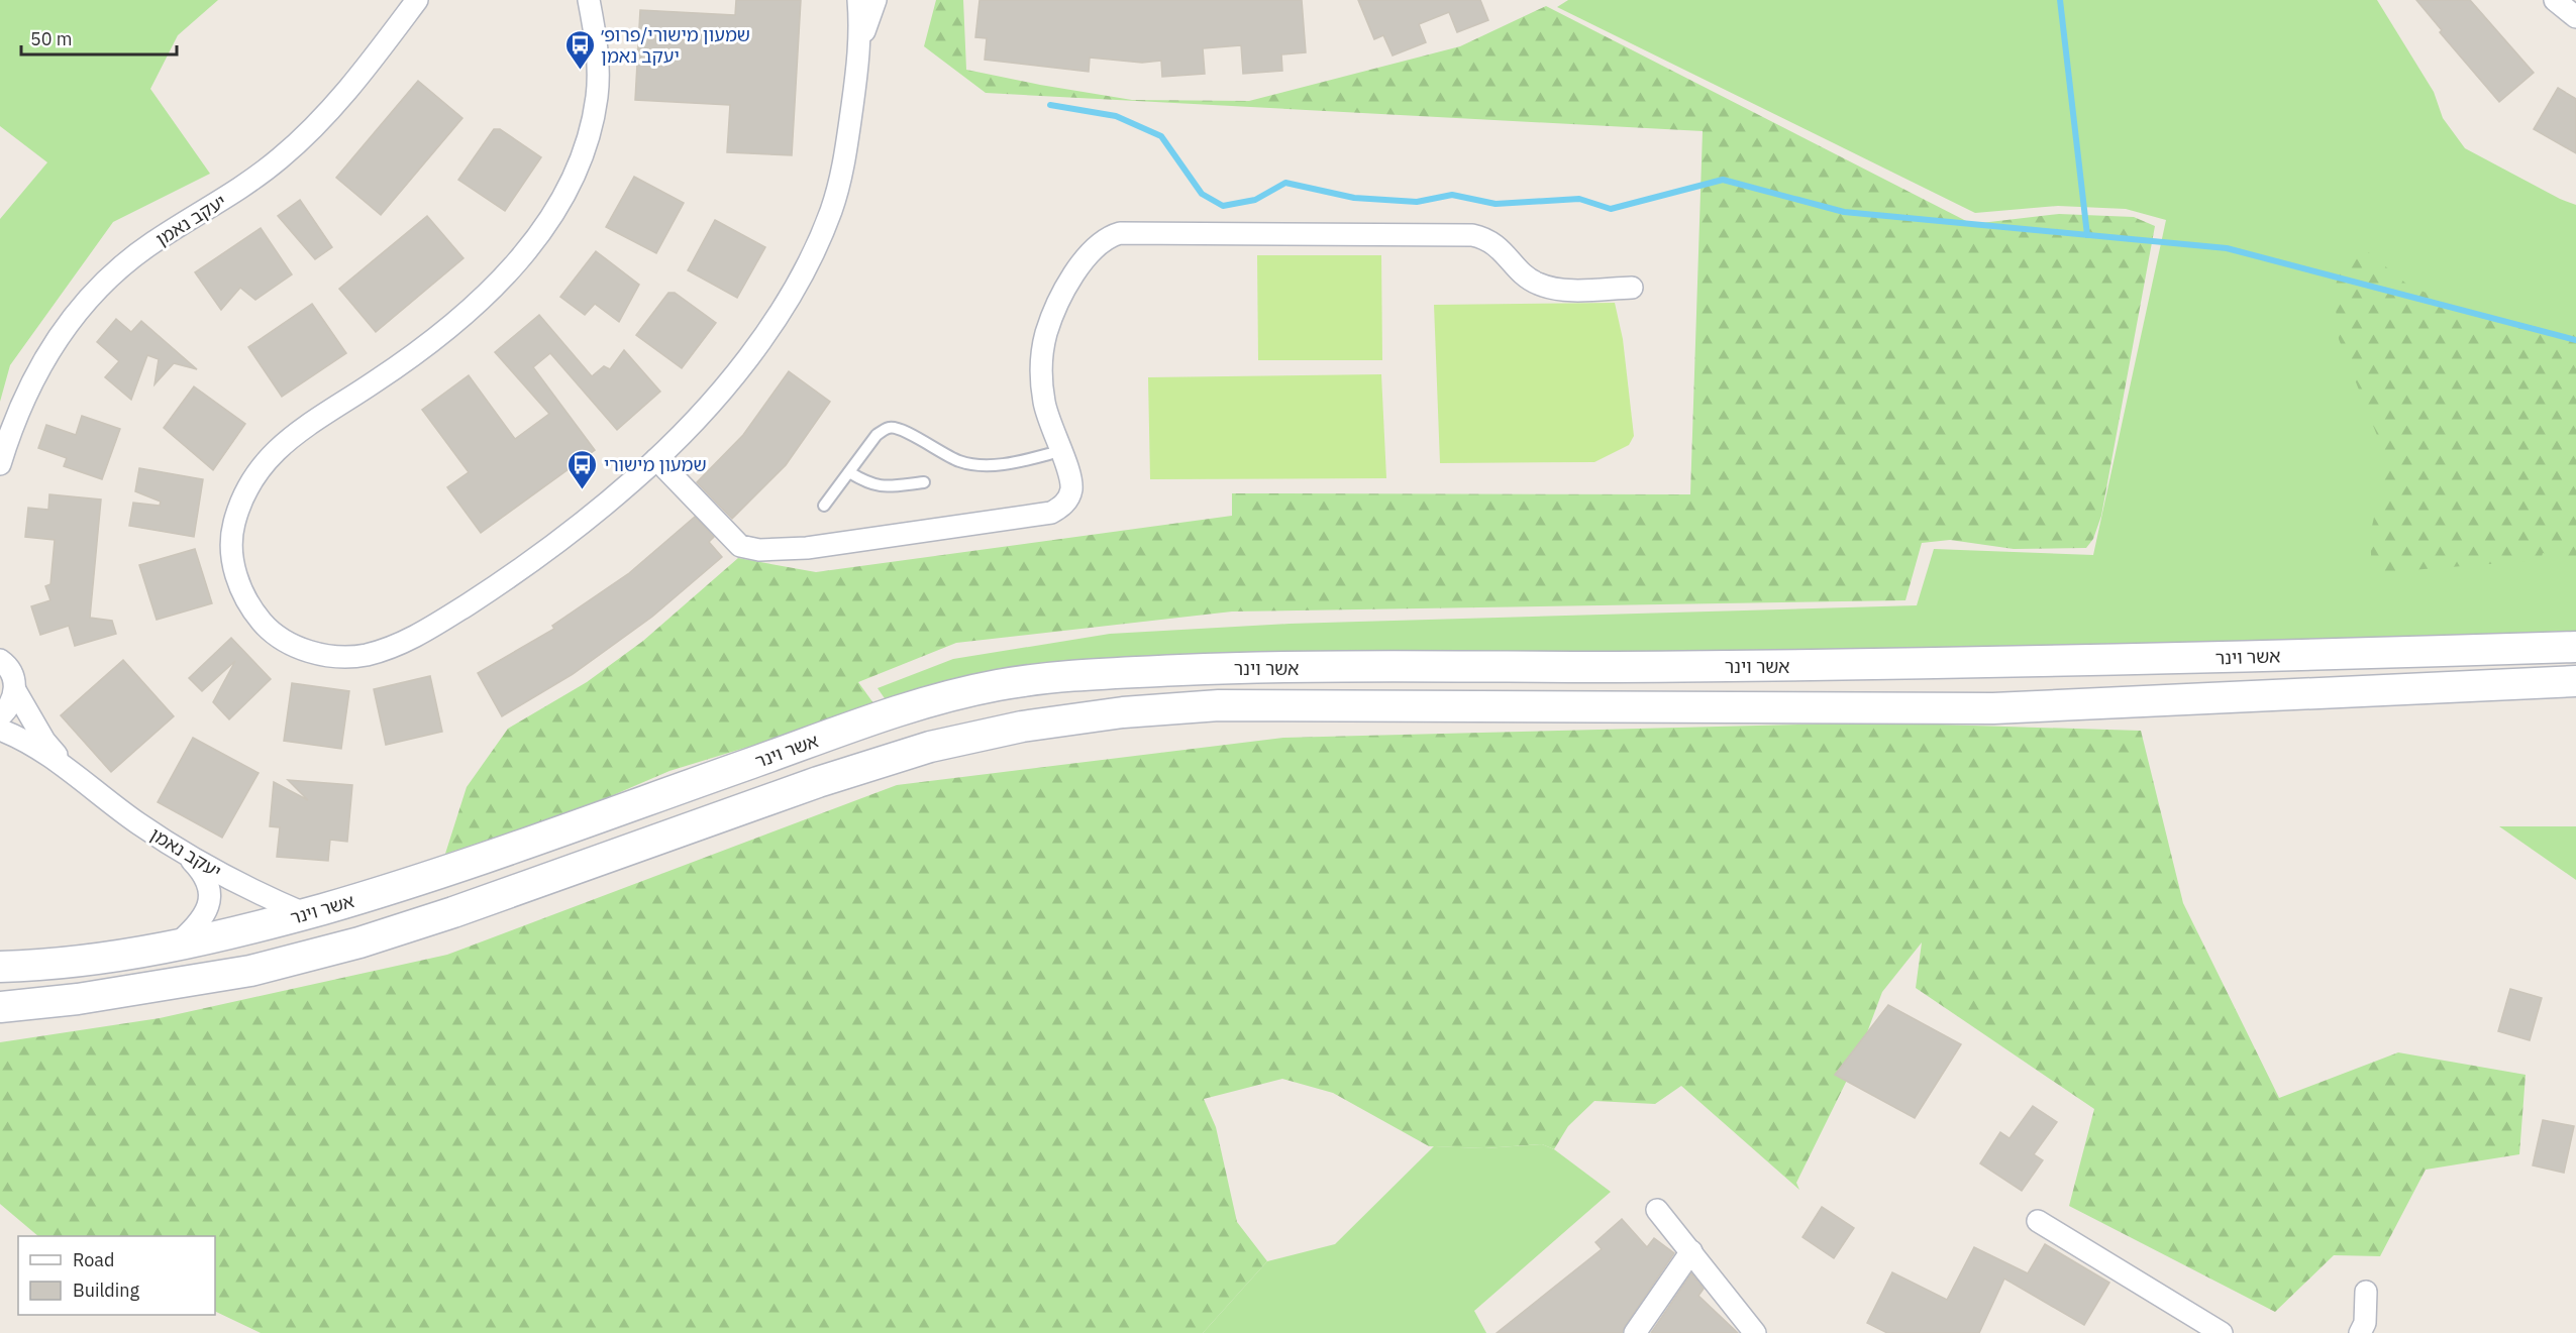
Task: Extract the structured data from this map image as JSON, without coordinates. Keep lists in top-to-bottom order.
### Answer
{
  "streets": {
    "main road": ["אשר וינר"],
    "street": ["יעקב נאמן"]
  },
  "crossings": [
    ["יעקב נאמן", "אשר וינר"]
  ],
  "places": {
    "bus stop": ["שמעון מישורי/פרופ׳ יעקב נאמן", "שמעון מישורי"]
  },
  "legend": ["Road", "Building"],
  "scale_bar": "50 m"
}
